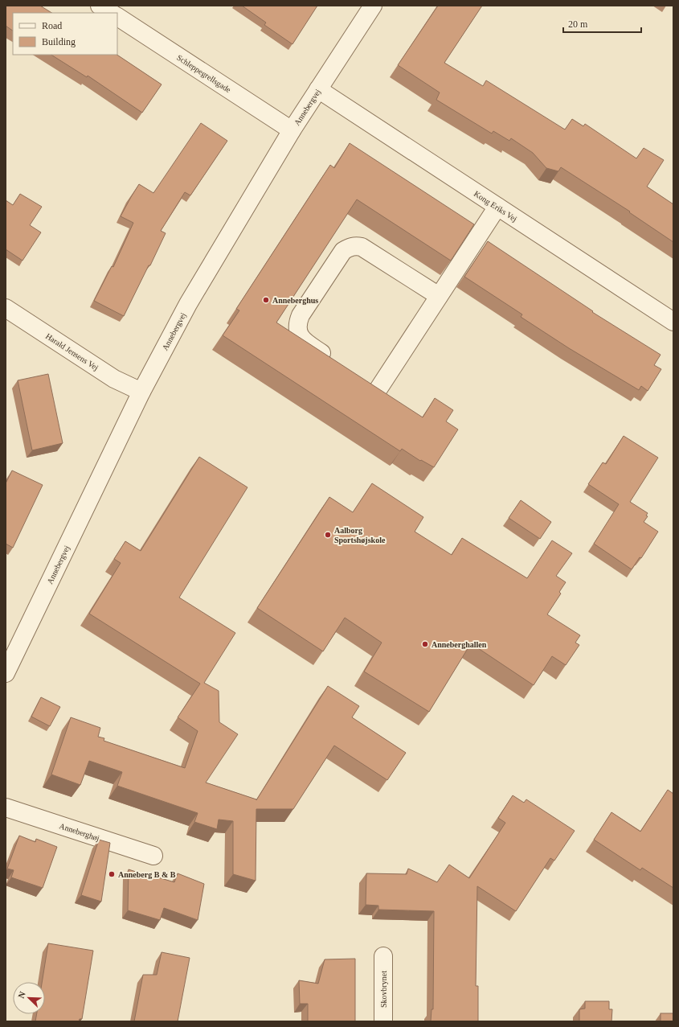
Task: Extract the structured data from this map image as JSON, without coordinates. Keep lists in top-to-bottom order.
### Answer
{
  "streets": {
    "street": [
      "Schleppegrellsgade",
      "Annebergvej",
      "Kong Eriks Vej",
      "Harald Jensens Vej",
      "Anneberghøj",
      "Skovbrynet"
    ]
  },
  "crossings": [
    ["Schleppegrellsgade", "Annebergvej"],
    ["Annebergvej", "Kong Eriks Vej"],
    ["Annebergvej", "Harald Jensens Vej"]
  ],
  "places": [
    "Anneberghus",
    "Aalborg Sportshøjskole",
    "Anneberghallen",
    "Anneberg B & B"
  ],
  "legend": ["Road", "Building"],
  "scale_bar": "20 m",
  "north": "top left"
}
